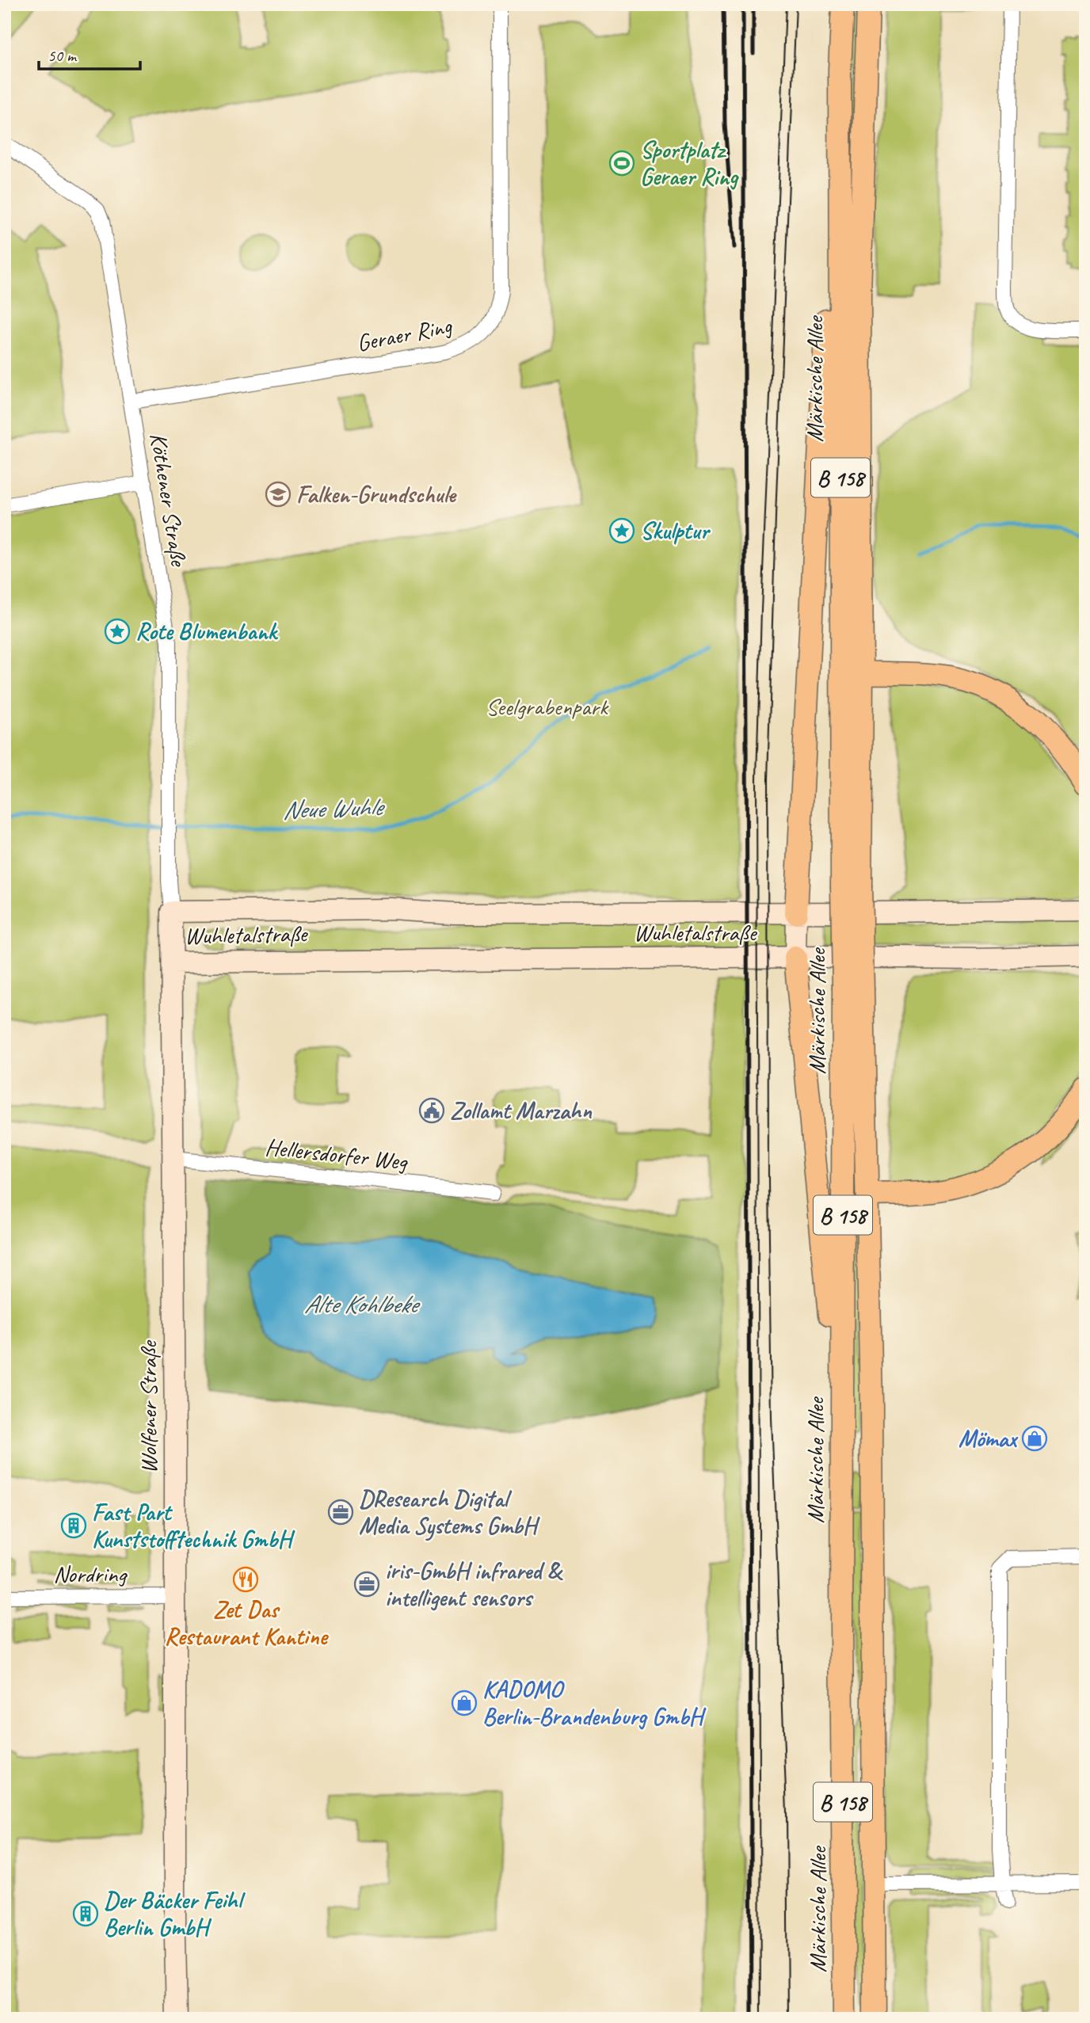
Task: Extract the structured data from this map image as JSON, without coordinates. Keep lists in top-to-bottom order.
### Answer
{
  "streets": {
    "main road": [
      "Märkische Allee",
      "B 158",
      "Wuhletalstraße",
      "Wolfener Straße"
    ],
    "street": [
      "Geraer Ring",
      "Köthener Straße",
      "Hellersdorfer Weg",
      "Nordring"
    ]
  },
  "crossings": [
    ["Geraer Ring", "Köthener Straße"],
    ["Köthener Straße", "Wuhletalstraße"],
    ["Wuhletalstraße", "Wolfener Straße"],
    ["Hellersdorfer Weg", "Wolfener Straße"],
    ["Wolfener Straße", "Nordring"]
  ],
  "water": ["Neue Wuhle", "Alte Kohlbeke"],
  "parks": ["Seelgrabenpark"],
  "places": {
    "sports": ["Sportplatz Geraer Ring"],
    "school or university": ["Falken-Grundschule"],
    "place": ["Skulptur", "Rote Blumenbank"],
    "public building": ["Zollamt Marzahn"],
    "shop": ["Mömax", "KADOMO Berlin-Brandenburg GmbH"],
    "office": ["DResearch Digital Media Systems GmbH", "iris-GmbH infrared & intelligent sensors"],
    "building": ["Fast Part Kunststofftechnik GmbH", "Der Bäcker Feihl Berlin GmbH"],
    "restaurant": ["Zet Das Restaurant Kantine"]
  },
  "scale_bar": "50 m"
}
